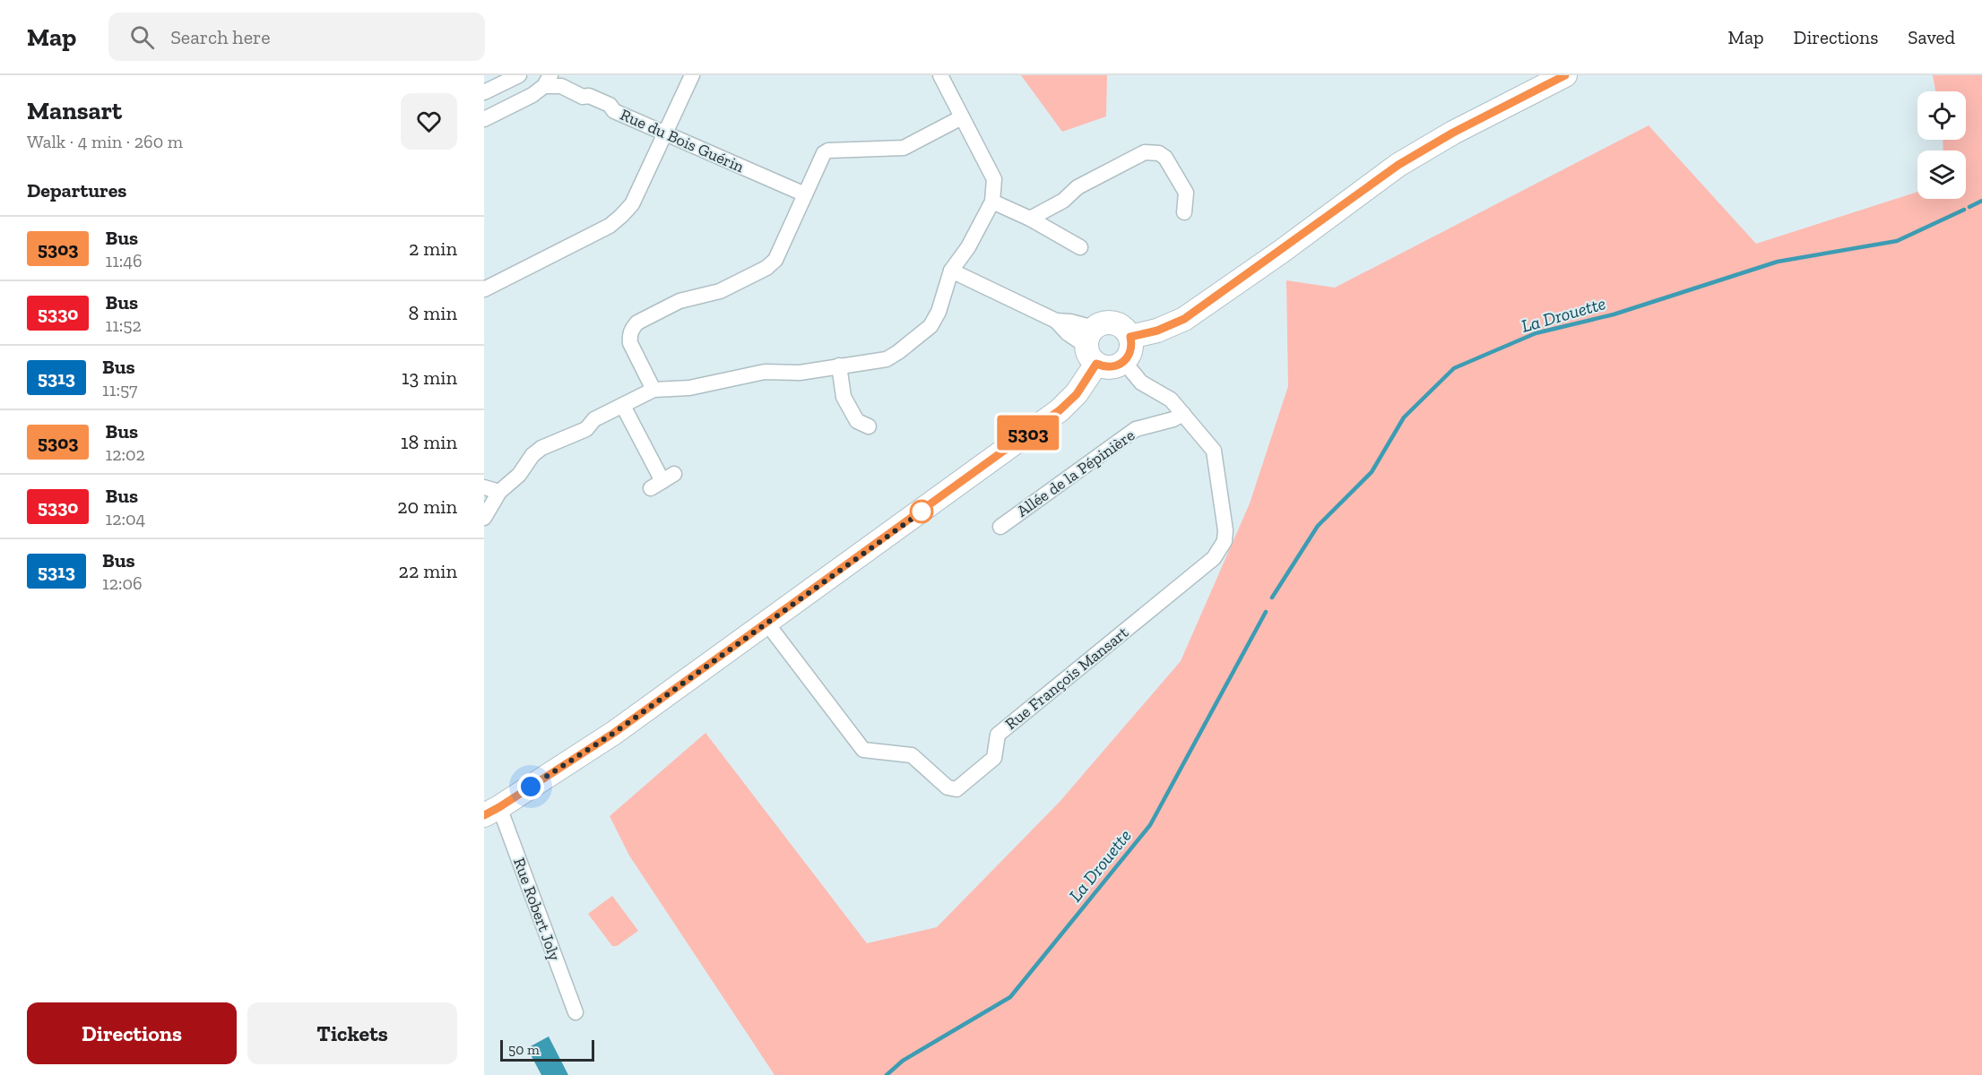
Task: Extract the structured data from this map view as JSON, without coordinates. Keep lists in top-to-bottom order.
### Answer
{
  "streets": {
    "street": [
      "Rue du Bois Guérin",
      "Allée de la Pépinière",
      "Rue François Mansart",
      "Rue Robert Joly"
    ]
  },
  "crossings": [
    ["Allée de la Pépinière", "Rue François Mansart"]
  ],
  "water": ["La Drouette"],
  "lines": ["bus line 5303"],
  "scale_bar": "50 m",
  "page": {
    "header": "Map",
    "search": "Search here",
    "nav": ["Map", "Directions", "Saved"],
    "heading": [
      ["Mansart", "Walk · 4 min · 260 m"],
      "Departures"
    ],
    "on_map": "5303",
    "list": [
      {
        "mark": "5303",
        "name": "Bus",
        "note": "11:46",
        "value": "2 min"
      },
      {
        "mark": "5330",
        "name": "Bus",
        "note": "11:52",
        "value": "8 min"
      },
      {
        "mark": "5313",
        "name": "Bus",
        "note": "11:57",
        "value": "13 min"
      },
      {
        "mark": "5303",
        "name": "Bus",
        "note": "12:02",
        "value": "18 min"
      },
      {
        "mark": "5330",
        "name": "Bus",
        "note": "12:04",
        "value": "20 min"
      },
      {
        "mark": "5313",
        "name": "Bus",
        "note": "12:06",
        "value": "22 min"
      }
    ],
    "buttons": ["Directions", "Tickets"],
    "scale": "50 m"
  }
}
